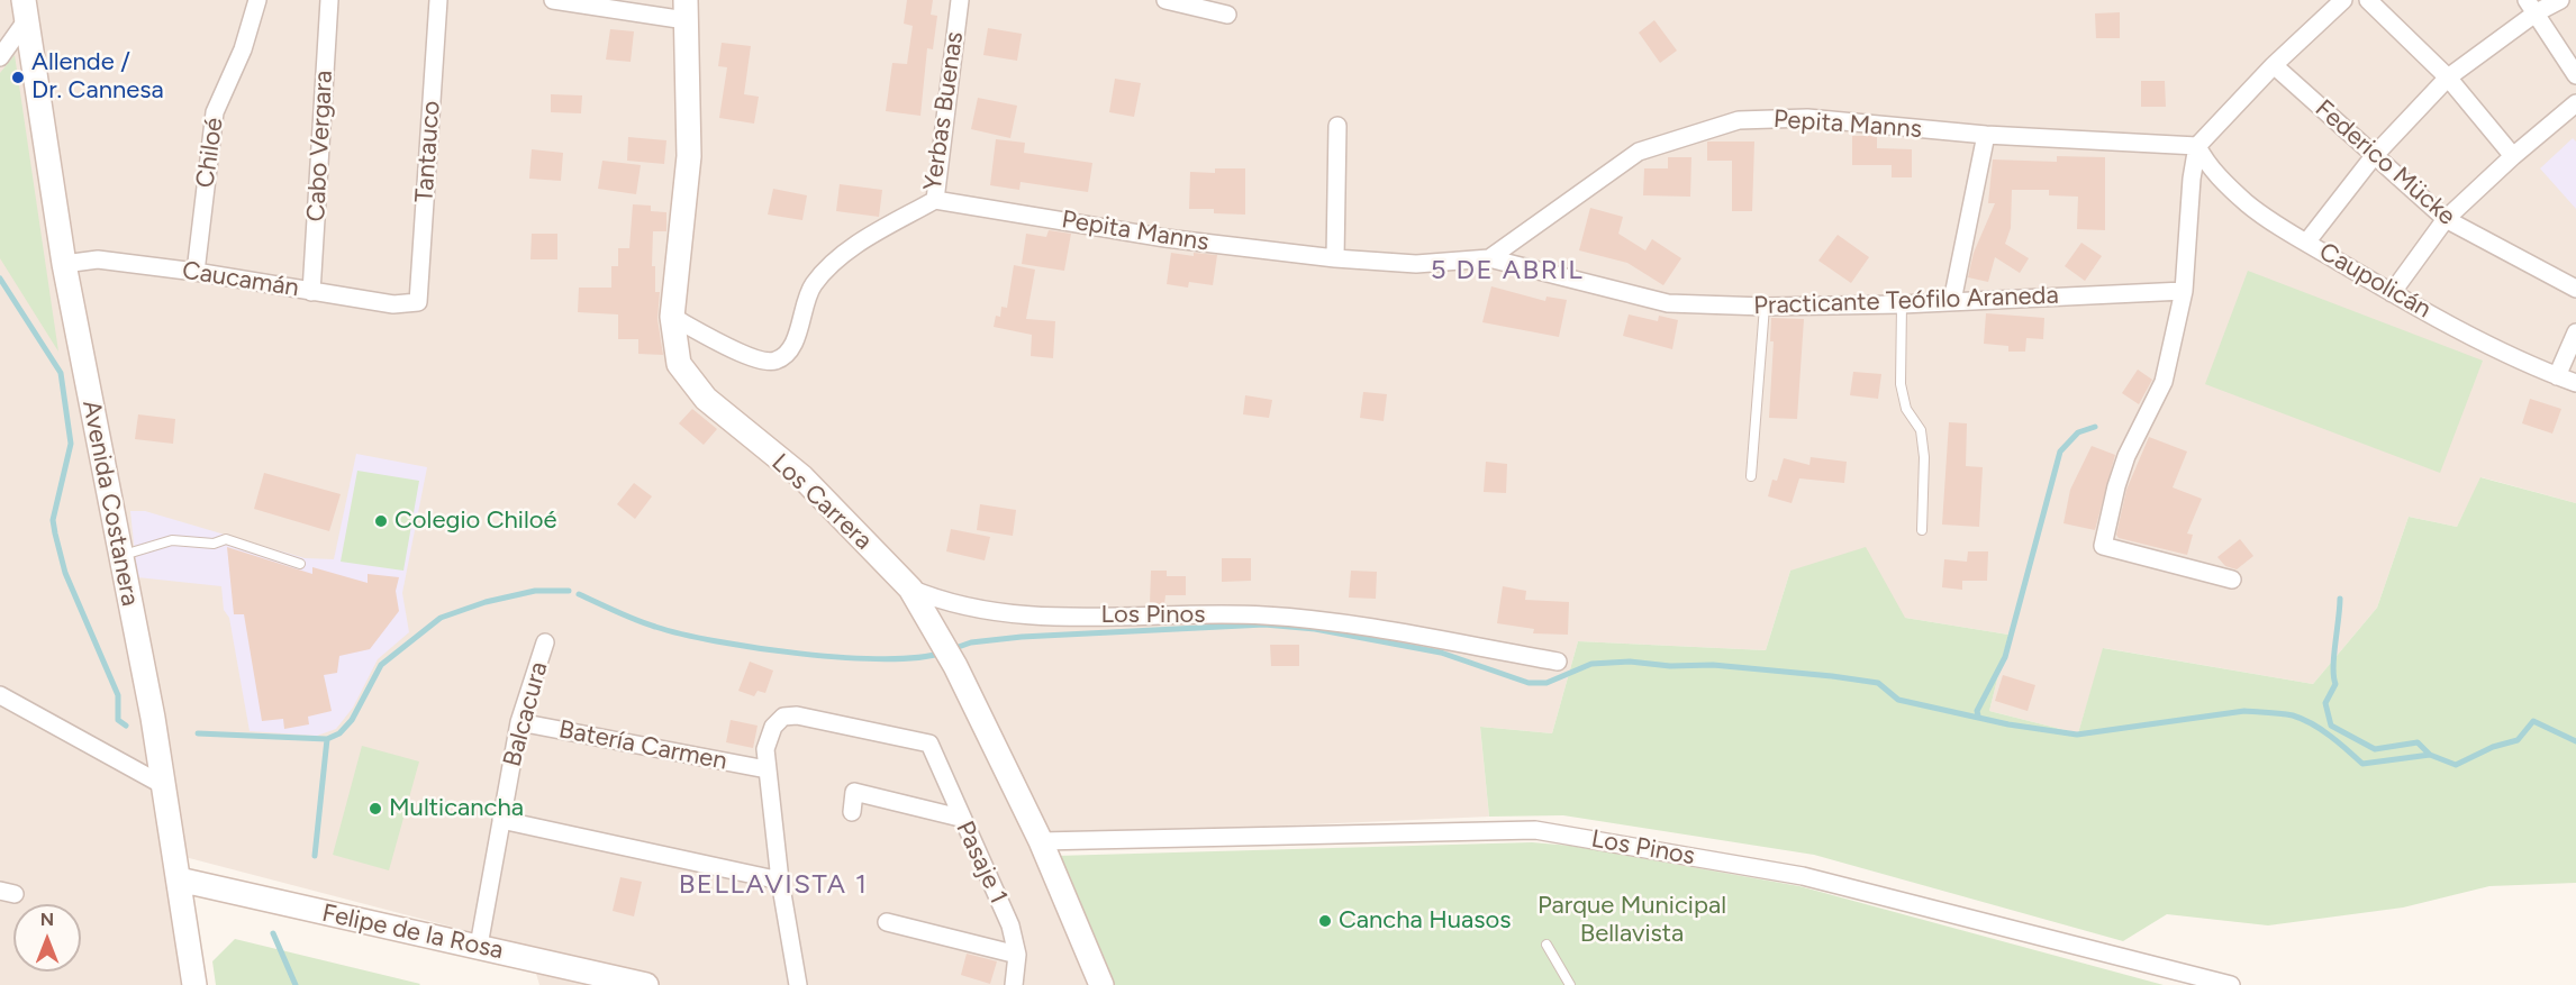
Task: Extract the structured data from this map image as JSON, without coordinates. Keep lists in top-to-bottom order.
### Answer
{
  "streets": {
    "street": [
      "Yerbas Buenas",
      "Pepita Manns",
      "Cabo Vergara",
      "Tantauco",
      "Chiloé",
      "Federico Mücke",
      "Caucamán",
      "Caupolicán",
      "Practicante Teófilo Araneda",
      "Los Carrera",
      "Avenida Costanera",
      "Los Pinos",
      "Balcacura",
      "Batería Carmen",
      "Pasaje 1",
      "Felipe de la Rosa"
    ]
  },
  "crossings": [
    ["Yerbas Buenas", "Pepita Manns"],
    ["Yerbas Buenas", "Los Carrera"],
    ["Pepita Manns", "Caupolicán"],
    ["Pepita Manns", "Practicante Teófilo Araneda"],
    ["Cabo Vergara", "Caucamán"],
    ["Tantauco", "Caucamán"],
    ["Chiloé", "Caucamán"],
    ["Caucamán", "Avenida Costanera"],
    ["Los Carrera", "Los Pinos"],
    ["Avenida Costanera", "Felipe de la Rosa"],
    ["Balcacura", "Batería Carmen"],
    ["Balcacura", "Felipe de la Rosa"],
    ["Batería Carmen", "Pasaje 1"]
  ],
  "districts": ["5 DE ABRIL", "BELLAVISTA 1"],
  "parks": ["Parque Municipal Bellavista"],
  "places": [
    "Allende / Dr. Cannesa",
    "Colegio Chiloé",
    "Multicancha",
    "Cancha Huasos"
  ],
  "north": "top"
}
